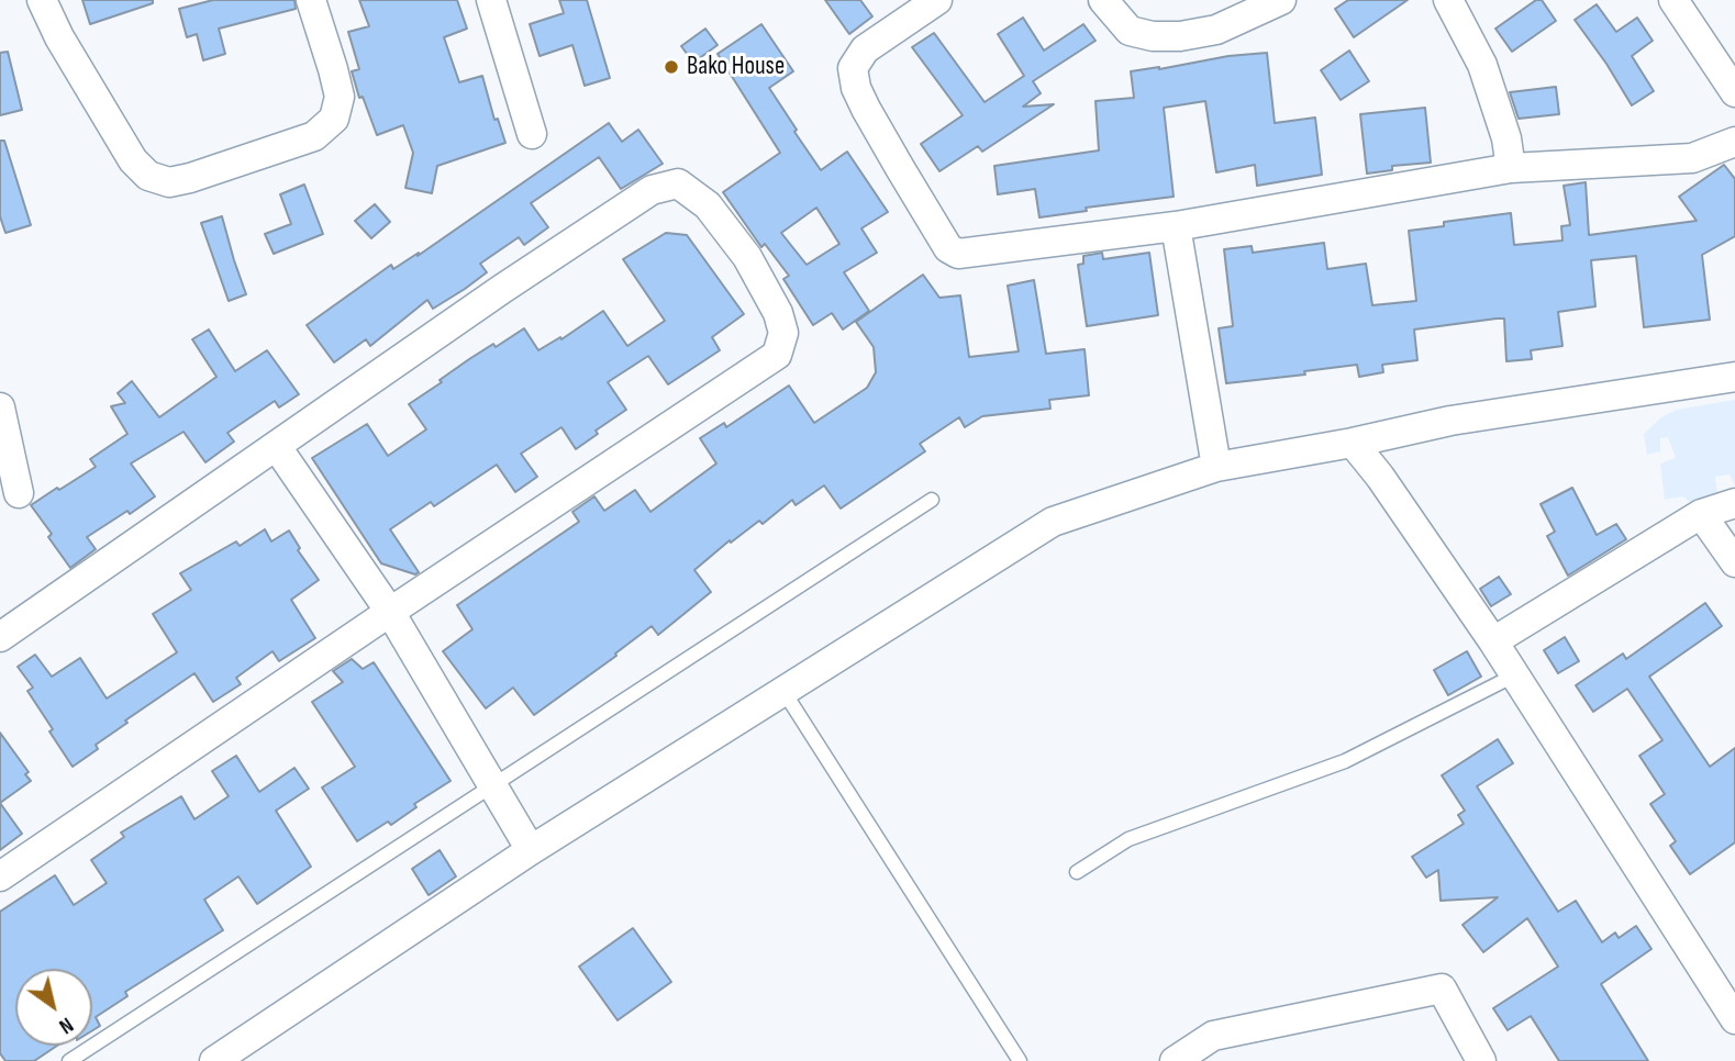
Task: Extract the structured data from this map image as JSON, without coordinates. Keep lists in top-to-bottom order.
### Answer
{
  "places": ["Bako House"],
  "north": "bottom right"
}
